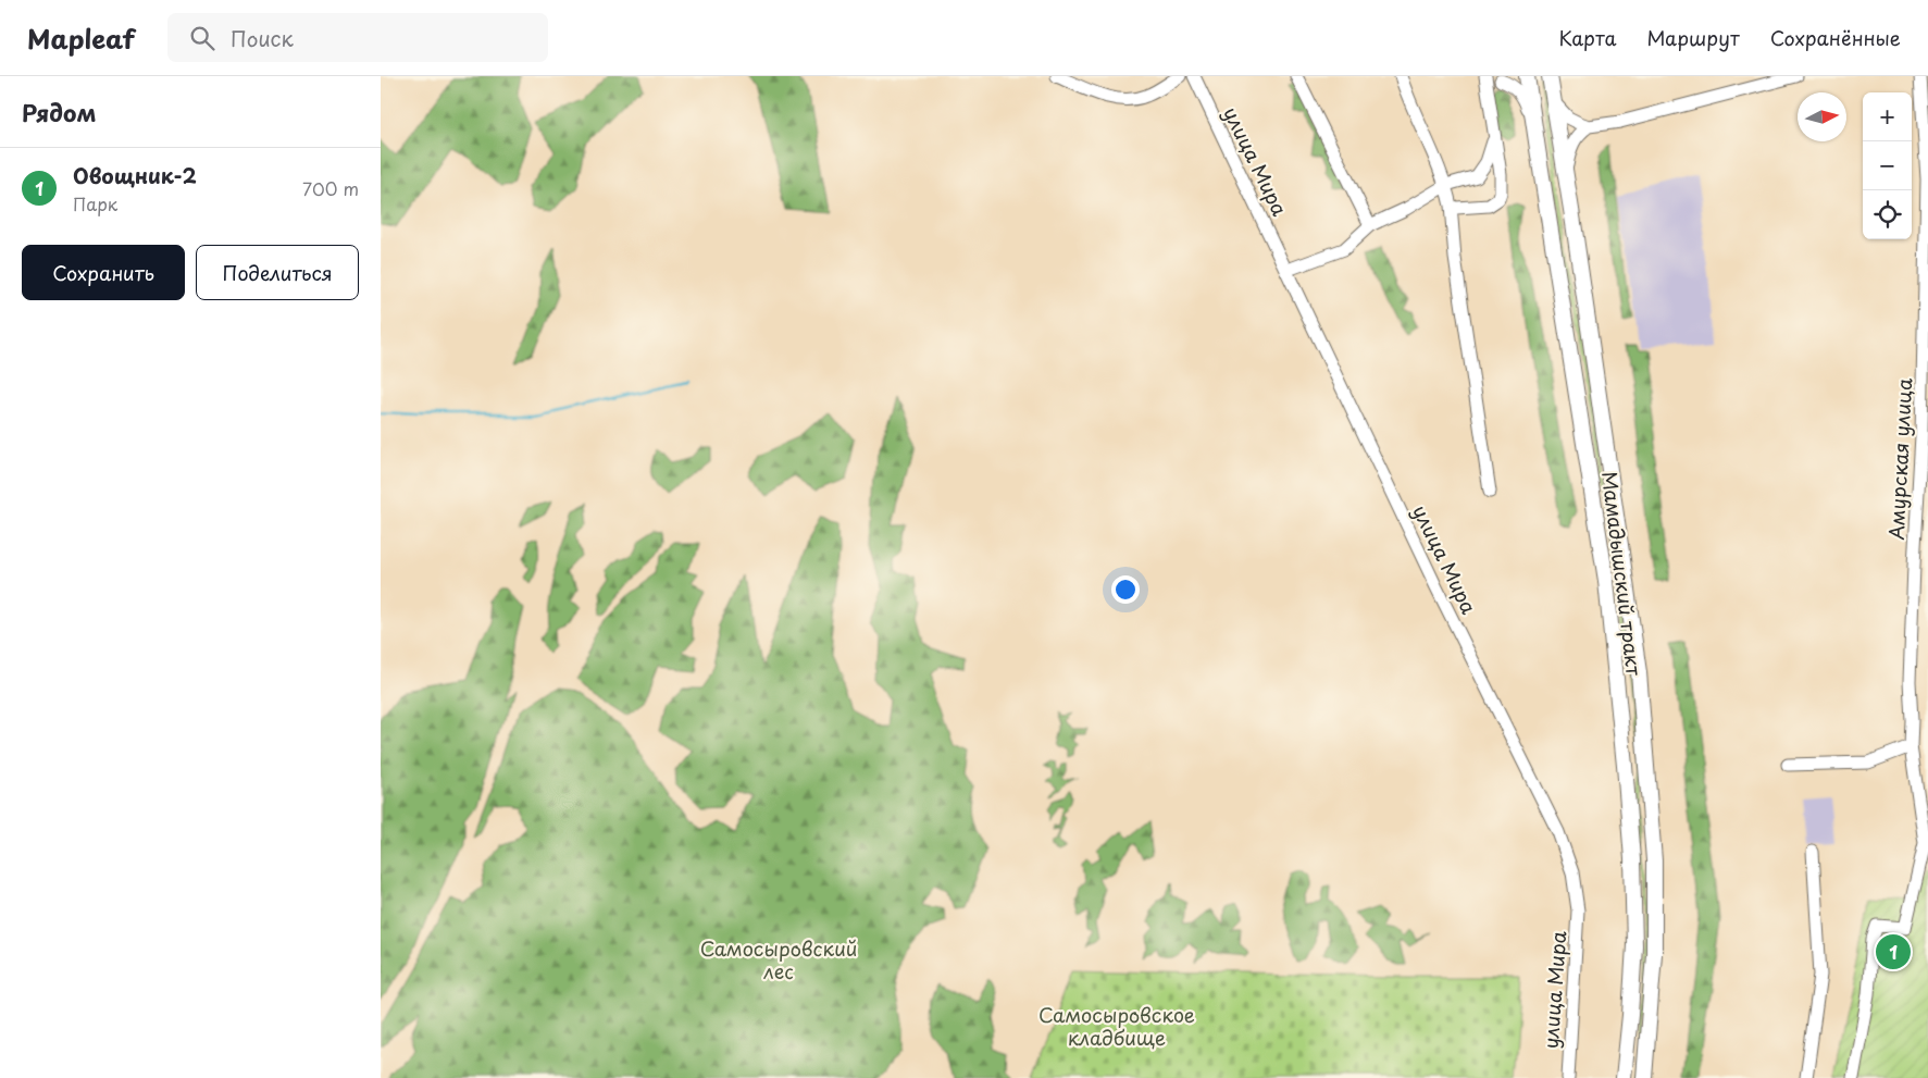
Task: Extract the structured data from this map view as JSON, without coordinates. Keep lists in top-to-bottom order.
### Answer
{
  "streets": {
    "main road": ["Мамадышский тракт"],
    "street": ["улица Мира", "Амурская улица"]
  },
  "parks": ["Самосыровский лес", "Самосыровское кладбище"],
  "north": "right",
  "page": {
    "header": "Mapleaf",
    "search": "Поиск",
    "nav": ["Карта", "Маршрут", "Сохранённые"],
    "heading": "Рядом",
    "map_buttons": ["+", "−"],
    "list": [
      {
        "mark": "1",
        "name": "Овощник-2",
        "note": "Парк",
        "value": "700 m"
      }
    ],
    "buttons": ["Сохранить", "Поделиться"],
    "pins": "1"
  }
}
